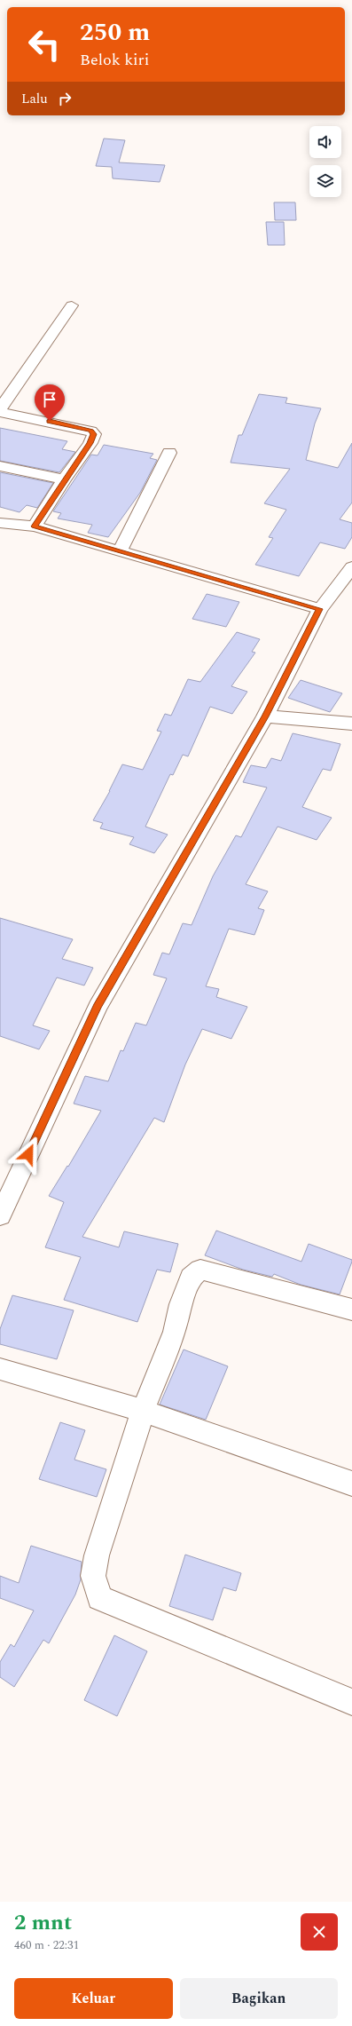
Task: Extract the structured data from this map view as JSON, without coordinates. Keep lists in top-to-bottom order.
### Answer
{
  "page": {
    "turn": ["250 m", "Belok kiri"],
    "then": "Lalu",
    "heading": ["2 mnt", "460 m · 22:31"],
    "buttons": ["Keluar", "Bagikan"]
  }
}
